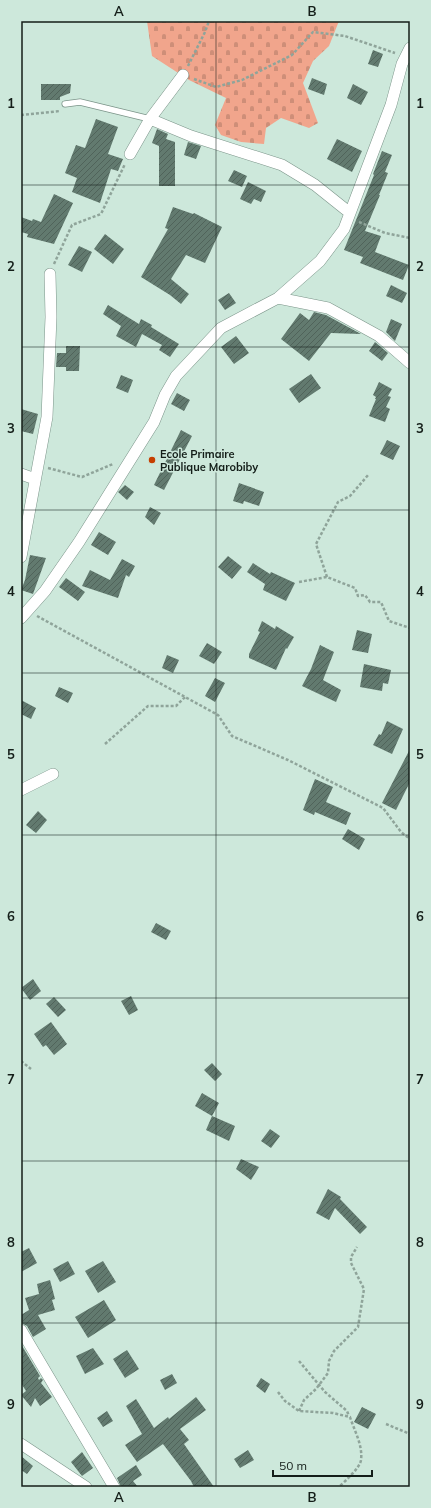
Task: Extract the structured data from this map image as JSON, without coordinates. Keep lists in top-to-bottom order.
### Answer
{
  "places": ["Ecole Primaire Publique Marobiby"],
  "scale_bar": "50 m",
  "grid": {
    "columns": ["A", "B"],
    "rows": [
      "1",
      "2",
      "3",
      "4",
      "5",
      "6",
      "7",
      "8",
      "9"
    ]
  }
}
